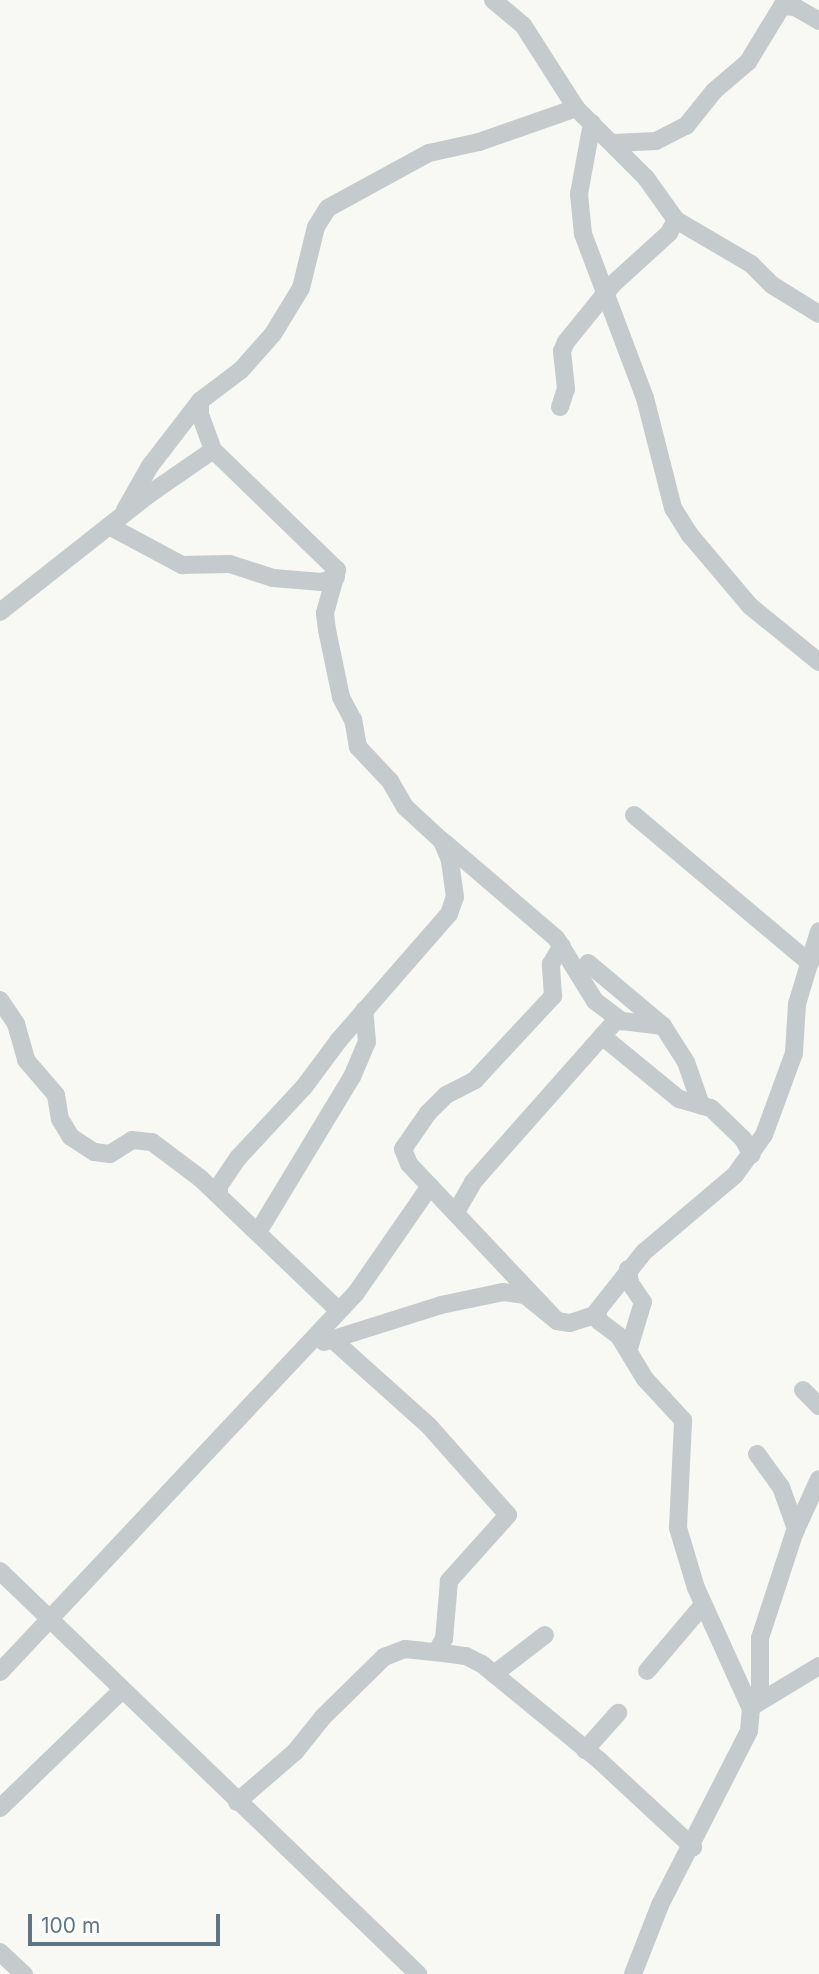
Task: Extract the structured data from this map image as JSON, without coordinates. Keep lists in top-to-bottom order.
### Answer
{
  "scale_bar": "100 m"
}
